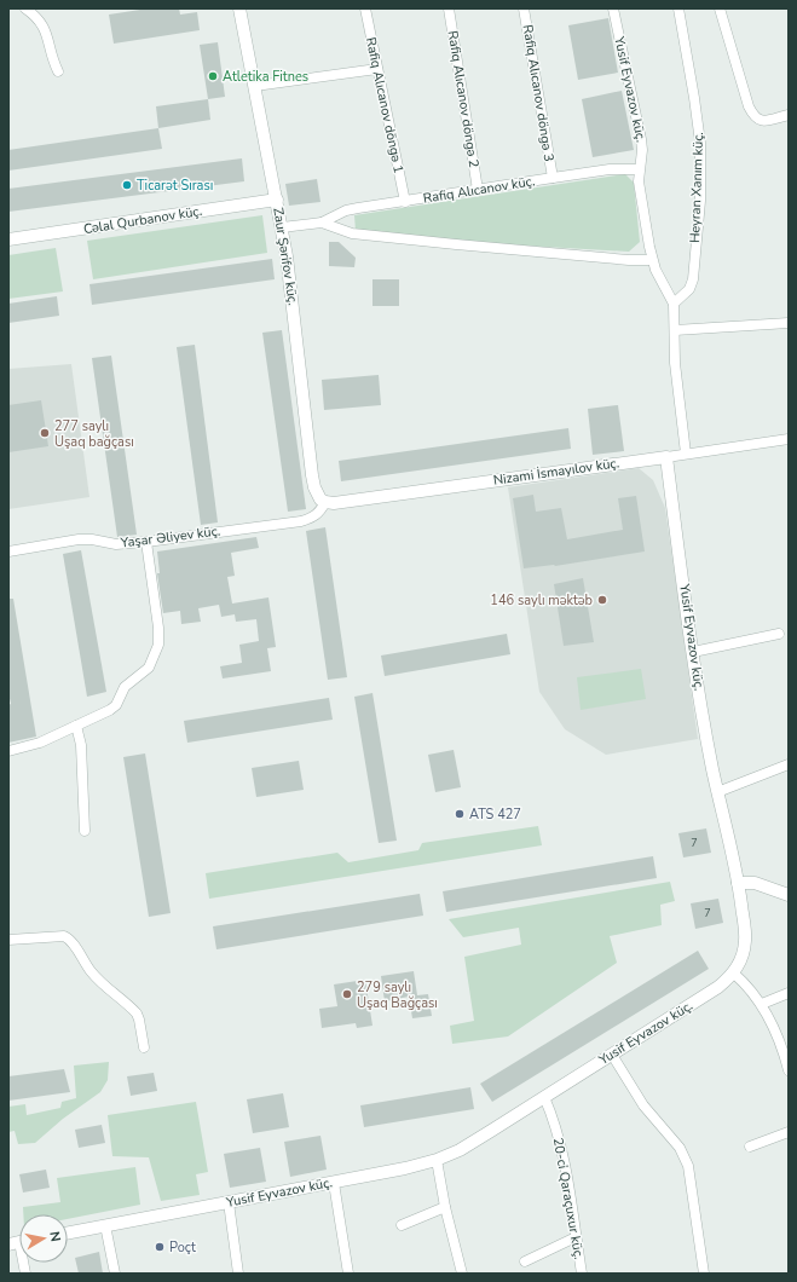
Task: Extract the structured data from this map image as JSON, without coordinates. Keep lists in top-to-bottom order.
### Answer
{
  "streets": {
    "street": [
      "Yusif Eyvazov küç.",
      "Rafiq Alıcanov döngə 3",
      "Rafiq Alıcanov döngə 2",
      "Rafiq Alıcanov döngə 1",
      "Heyran Xanım küç.",
      "Rafiq Alıcanov küç.",
      "Cəlal Qurbanov küç.",
      "Zaur Şərifov küç.",
      "Nizami İsmayılov küç.",
      "Yaşar Əliyev küç.",
      "20-ci Qaraçuxur küç."
    ]
  },
  "crossings": [
    ["Yusif Eyvazov küç.", "Heyran Xanım küç."],
    ["Yusif Eyvazov küç.", "Rafiq Alıcanov küç."],
    ["Yusif Eyvazov küç.", "Nizami İsmayılov küç."],
    ["Yusif Eyvazov küç.", "20-ci Qaraçuxur küç."],
    ["Rafiq Alıcanov döngə 3", "Rafiq Alıcanov küç."],
    ["Rafiq Alıcanov döngə 2", "Rafiq Alıcanov küç."],
    ["Rafiq Alıcanov döngə 1", "Rafiq Alıcanov küç."],
    ["Cəlal Qurbanov küç.", "Zaur Şərifov küç."],
    ["Zaur Şərifov küç.", "Nizami İsmayılov küç."],
    ["Zaur Şərifov küç.", "Yaşar Əliyev küç."],
    ["Nizami İsmayılov küç.", "Yaşar Əliyev küç."]
  ],
  "places": [
    "Atletika Fitnes",
    "Ticarət Sırası",
    "277 saylı Uşaq bağçası",
    "146 saylı məktəb",
    "ATS 427",
    "279 saylı Uşaq Bağçası",
    "Poçt"
  ],
  "house_numbers": ["7", "7"],
  "north": "right"
}
